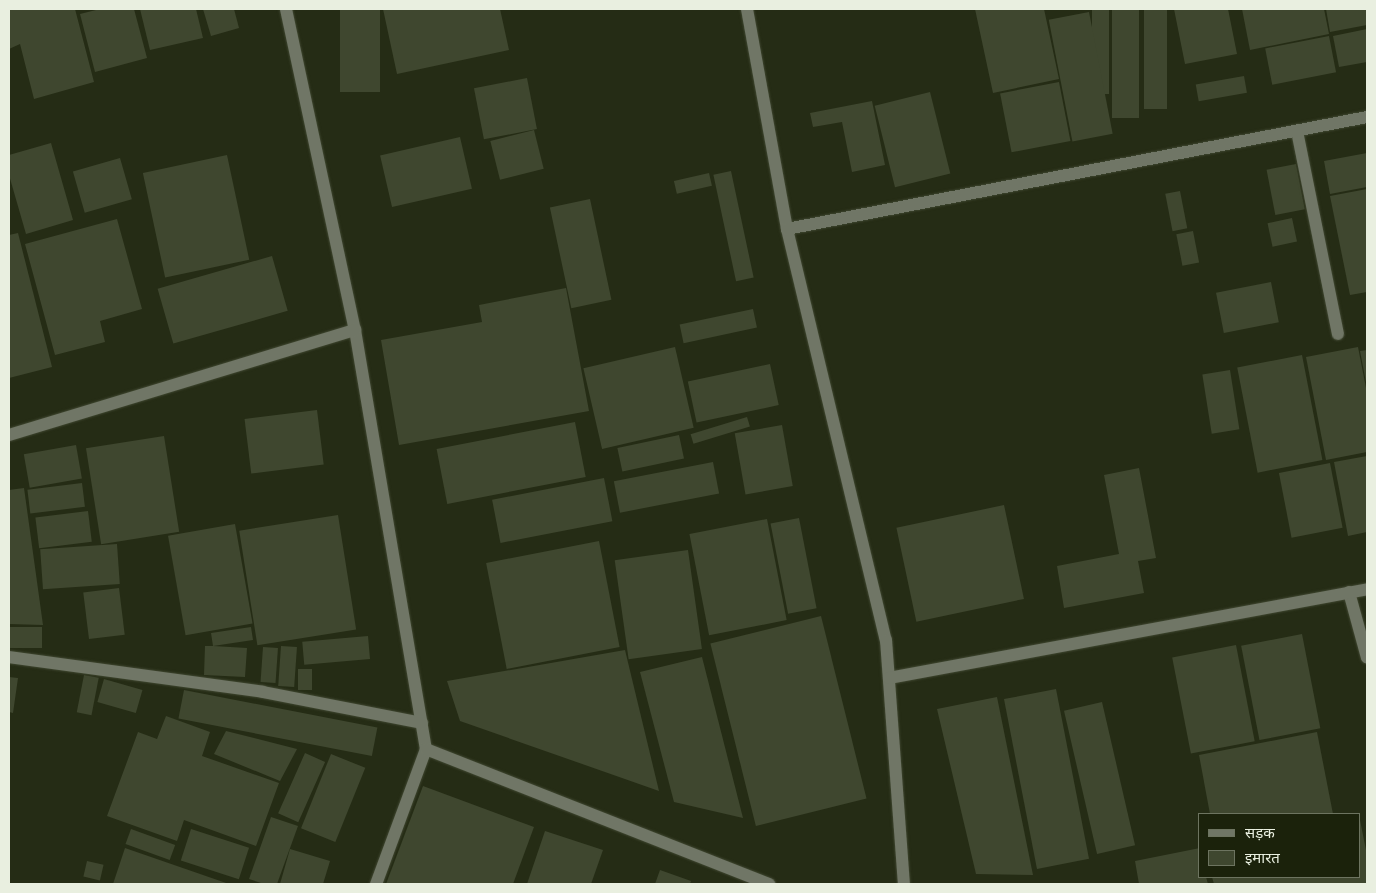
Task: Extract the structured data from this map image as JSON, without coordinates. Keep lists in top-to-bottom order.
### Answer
{
  "legend": ["सड़क", "इमारत"]
}
